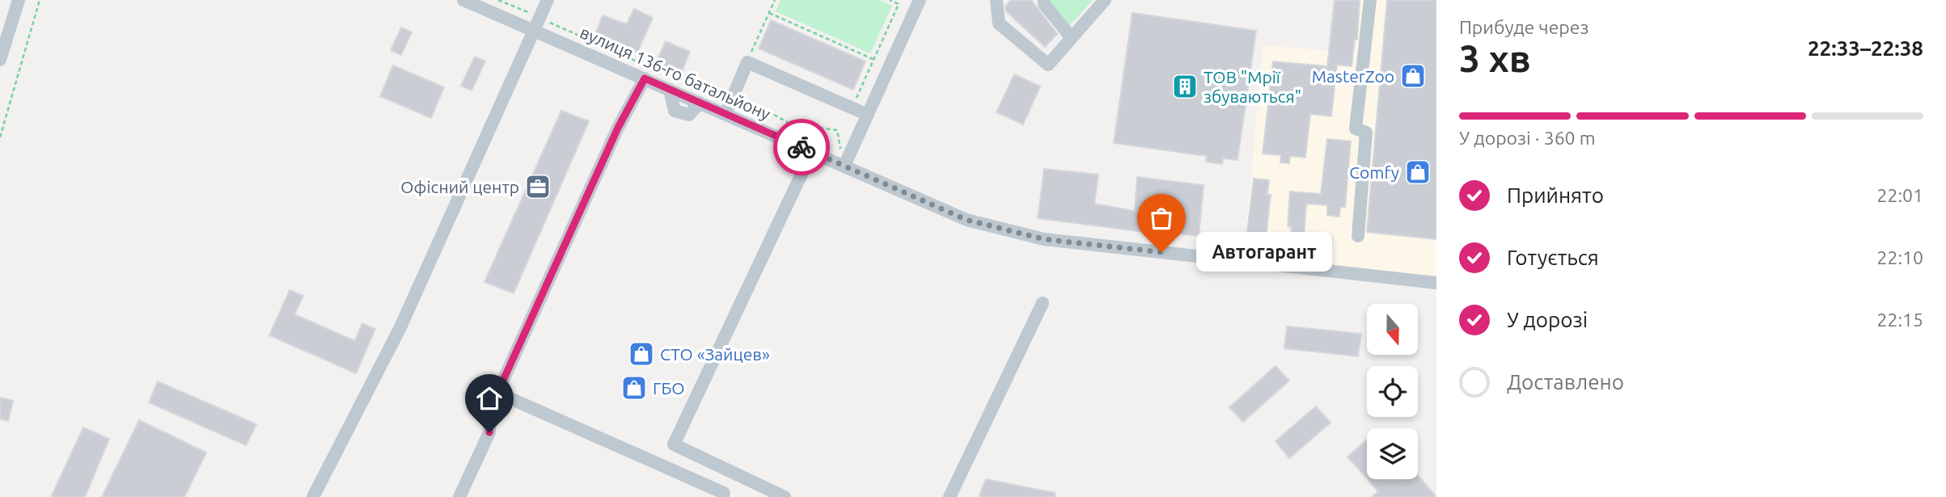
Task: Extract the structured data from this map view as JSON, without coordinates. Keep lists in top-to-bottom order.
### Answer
{
  "streets": {
    "street": ["вулиця 136-го батальйону"]
  },
  "places": {
    "shop": [
      "MasterZoo",
      "Comfy",
      "СТО «Зайцев»",
      "ГБО"
    ],
    "building": ["ТОВ \"Мрії збуваються\""],
    "office": ["Офісний центр"],
    "other": ["Автогарант"]
  },
  "north": "bottom",
  "page": {
    "heading": ["3 хв", "Прибуде через", "22:33–22:38"],
    "bar": "У дорозі · 360 m",
    "list": [
      ["Прийнято", "22:01"],
      ["Готується", "22:10"],
      ["У дорозі", "22:15"],
      "Доставлено"
    ],
    "bubble": "Автогарант"
  }
}
